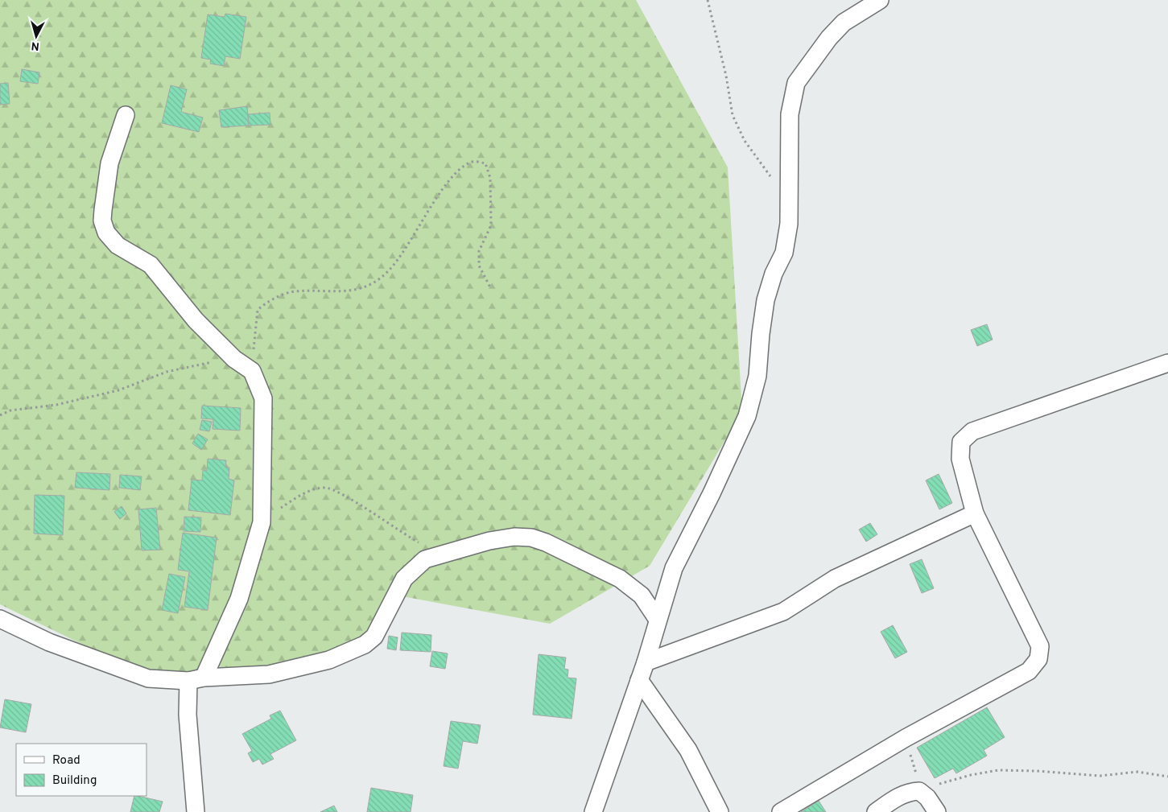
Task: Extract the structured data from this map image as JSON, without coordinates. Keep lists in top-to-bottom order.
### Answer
{
  "legend": ["Road", "Building"],
  "north": "bottom"
}
